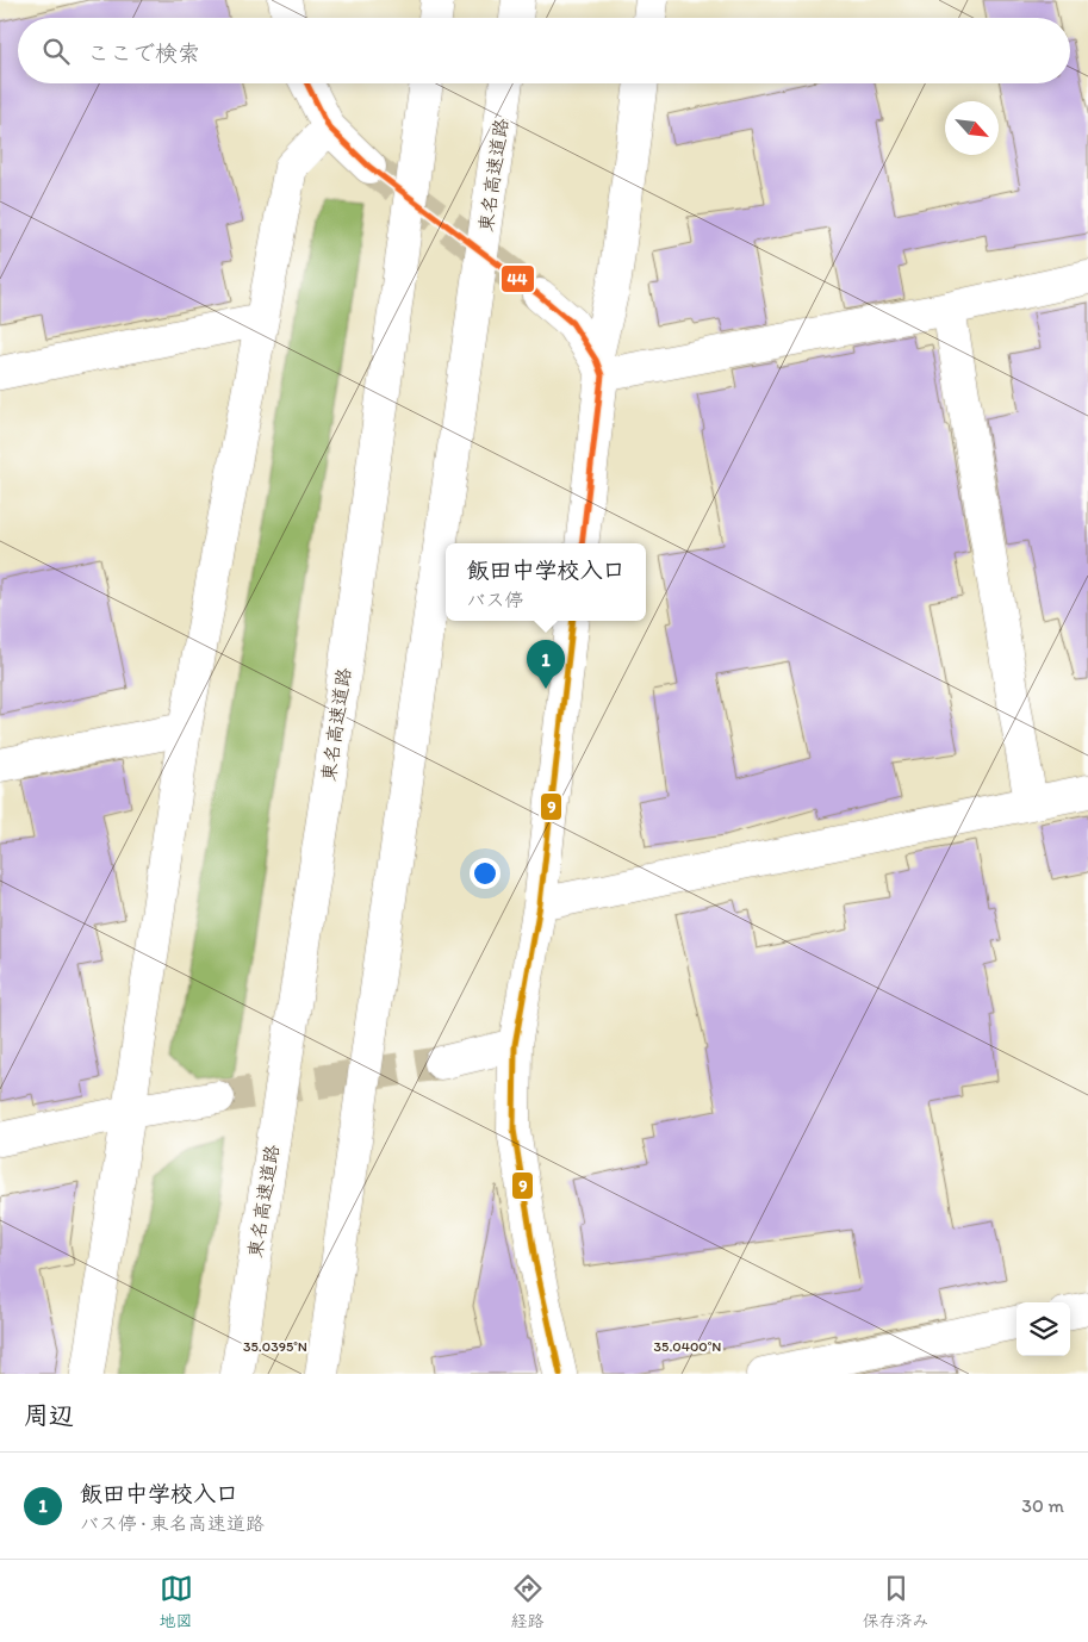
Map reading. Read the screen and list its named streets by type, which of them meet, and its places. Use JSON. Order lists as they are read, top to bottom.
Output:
{
  "streets": {
    "main road": ["東名高速道路"]
  },
  "lines": ["transit line 44", "transit line 9"],
  "north": "bottom right",
  "page": {
    "search": "ここで検索",
    "popup": ["飯田中学校入口", "バス停"],
    "pins": "1",
    "heading": "周辺",
    "list": [
      {
        "mark": "1",
        "name": "飯田中学校入口",
        "note": "バス停 · 東名高速道路",
        "value": "30 m"
      }
    ],
    "nav": ["地図", "経路", "保存済み"]
  },
  "coordinates": ["35.0395°N", "35.0400°N"]
}
